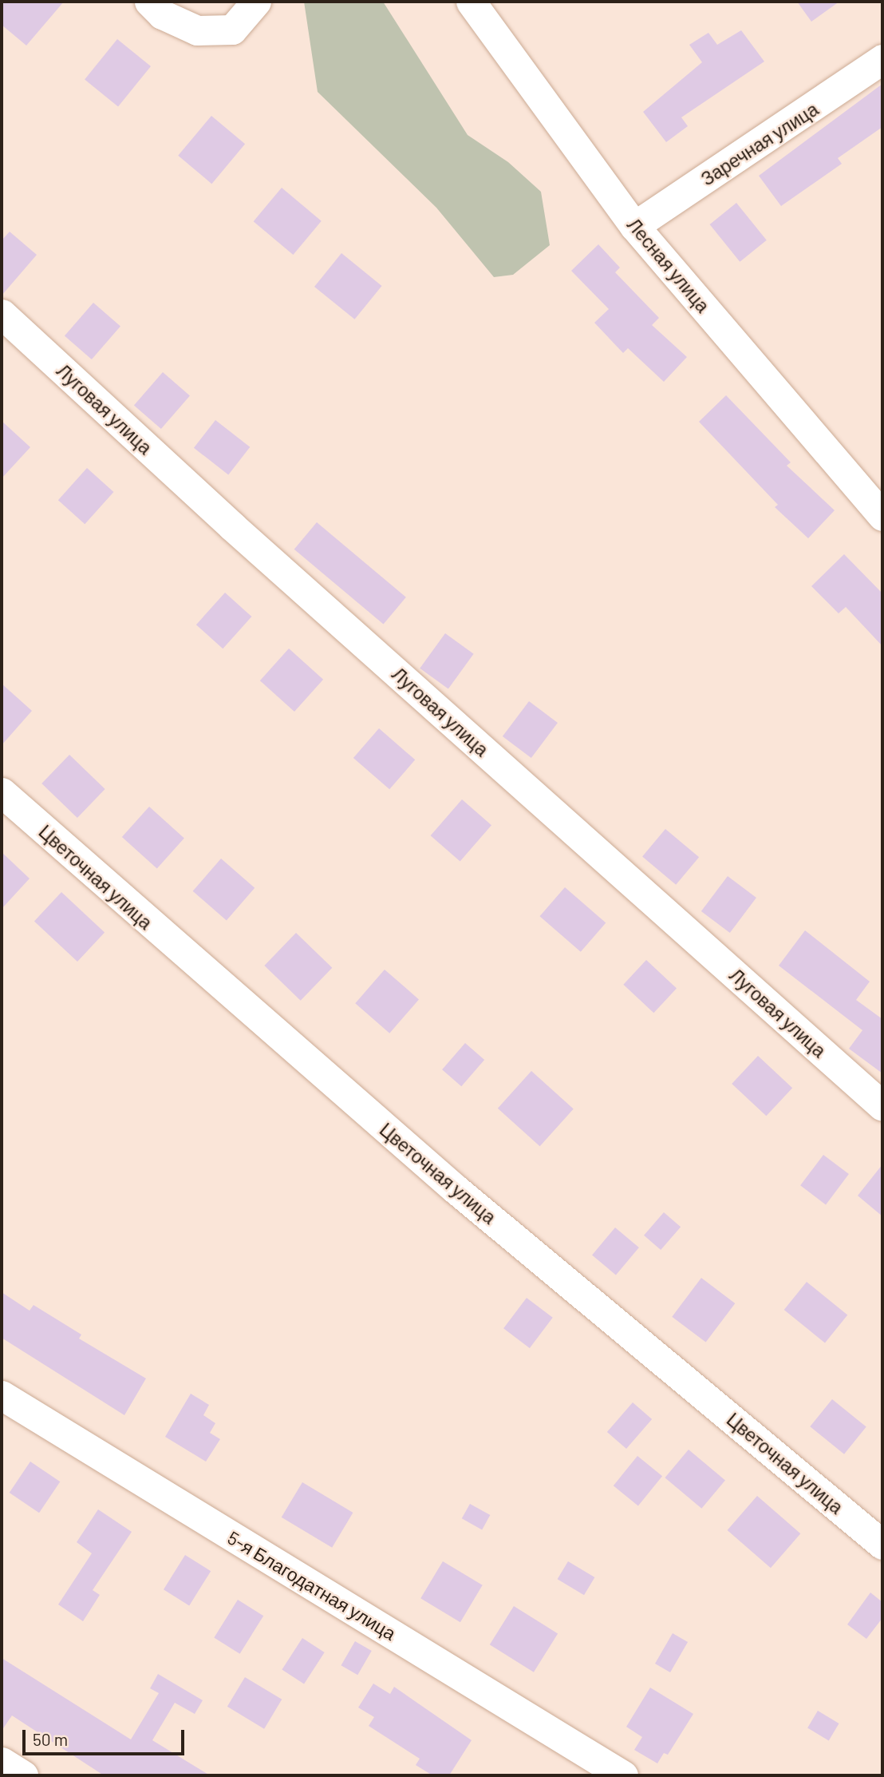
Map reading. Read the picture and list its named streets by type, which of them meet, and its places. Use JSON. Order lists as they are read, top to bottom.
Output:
{
  "streets": {
    "street": [
      "Заречная улица",
      "Лесная улица",
      "Луговая улица",
      "Цветочная улица",
      "5-я Благодатная улица"
    ]
  },
  "crossings": [
    ["Заречная улица", "Лесная улица"]
  ],
  "scale_bar": "50 m"
}
